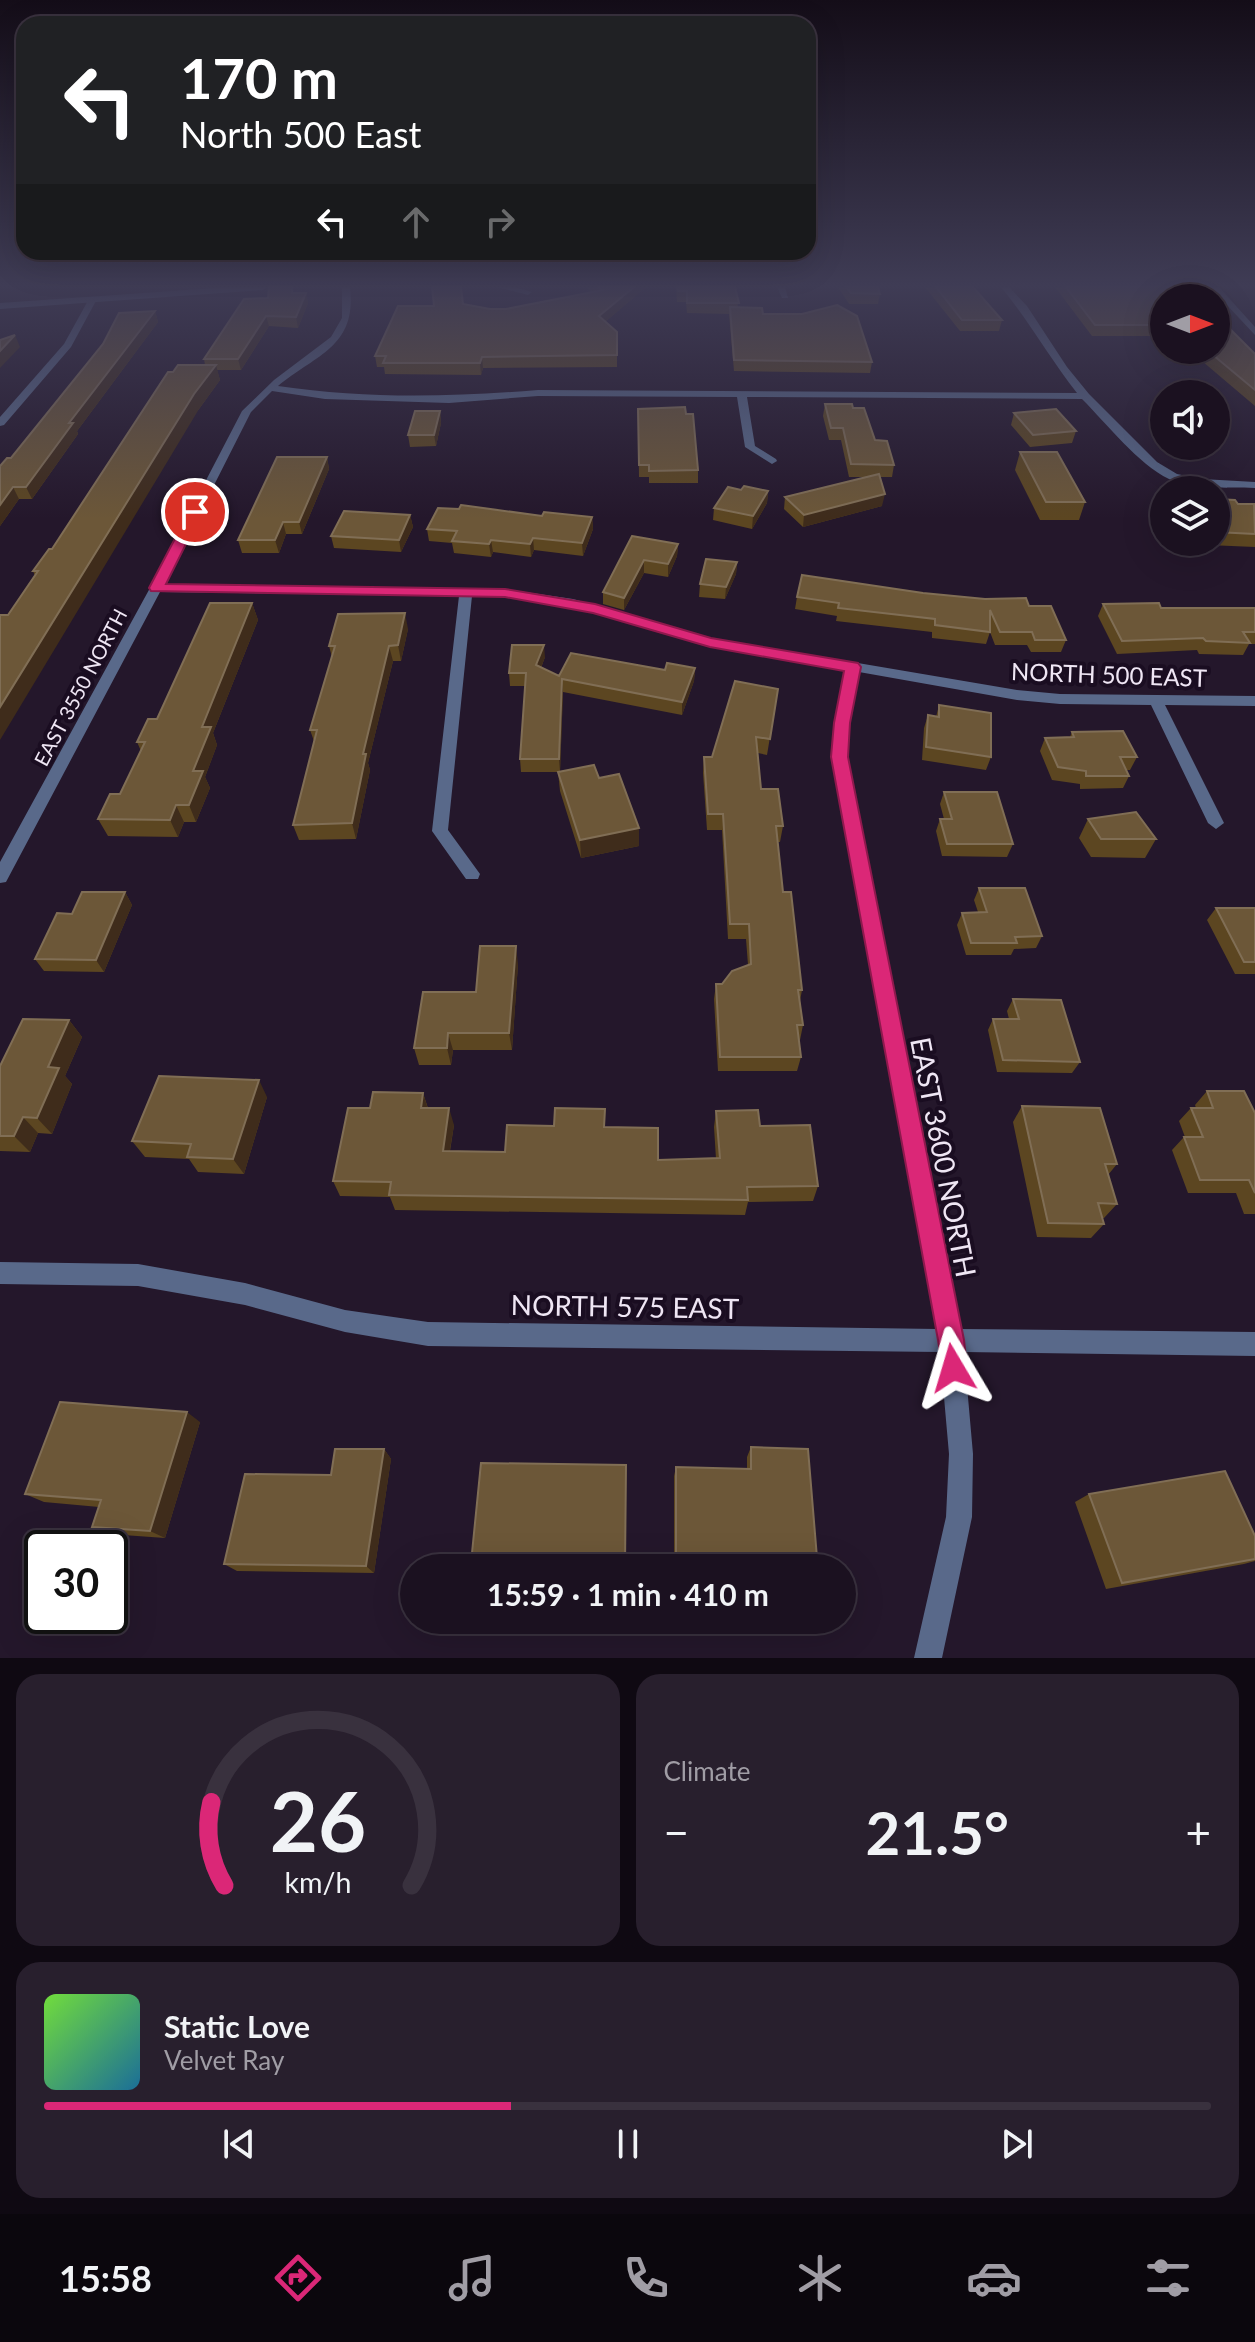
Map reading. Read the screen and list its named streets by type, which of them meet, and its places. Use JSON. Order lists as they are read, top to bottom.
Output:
{
  "streets": {
    "street": [
      "NORTH 500 EAST",
      "EAST 3550 NORTH",
      "EAST 3600 NORTH",
      "NORTH 575 EAST"
    ]
  },
  "crossings": [
    ["NORTH 500 EAST", "EAST 3550 NORTH"],
    ["NORTH 500 EAST", "EAST 3600 NORTH"],
    ["EAST 3600 NORTH", "NORTH 575 EAST"]
  ],
  "north": "right",
  "page": {
    "turn": ["170 m", "North 500 East"],
    "limit": "30",
    "trip": "15:59 · 1 min · 410 m",
    "tile": "Climate",
    "heat": ["−", "21.5°", "+"],
    "song": ["Static Love", "Velvet Ray"],
    "tabs": "15:58",
    "gauge": ["26", "km/h"]
  }
}
